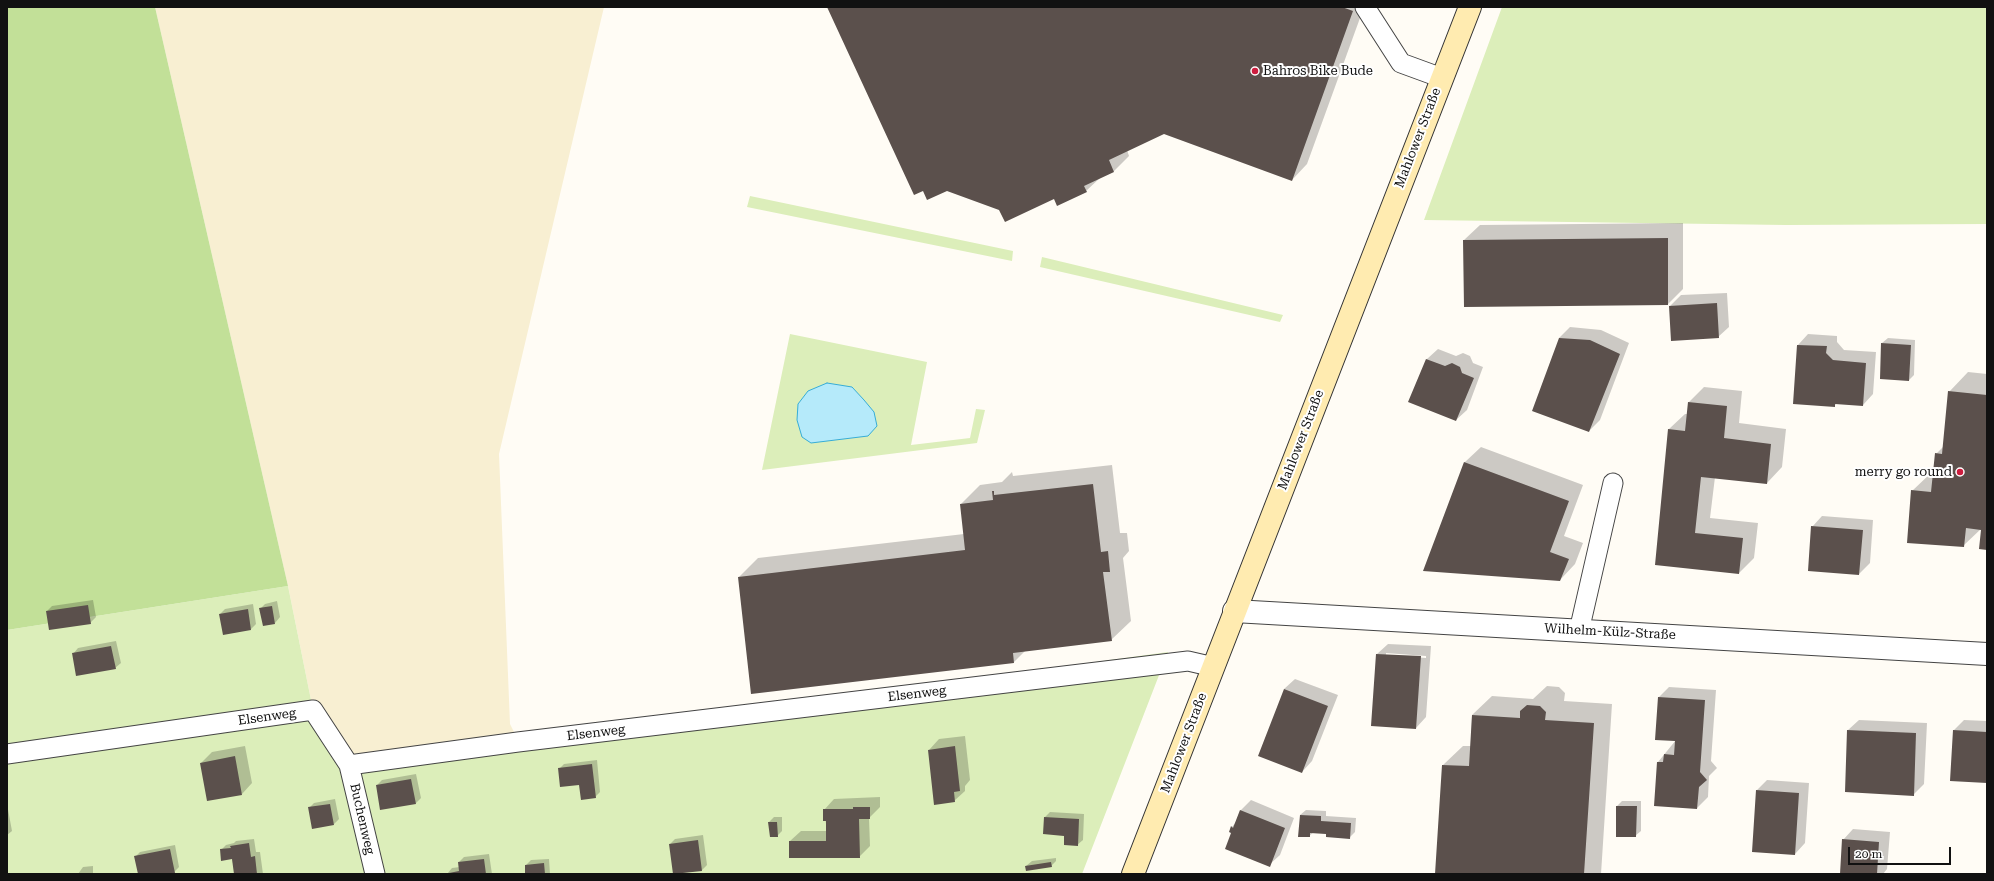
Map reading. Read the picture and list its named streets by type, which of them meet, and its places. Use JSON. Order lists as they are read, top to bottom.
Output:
{
  "streets": {
    "main road": ["Mahlower Straße"],
    "street": ["Wilhelm-Külz-Straße"],
    "lane": ["Elsenweg", "Buchenweg"]
  },
  "crossings": [
    ["Mahlower Straße", "Wilhelm-Külz-Straße"],
    ["Mahlower Straße", "Elsenweg"],
    ["Elsenweg", "Buchenweg"]
  ],
  "places": ["Bahros Bike Bude", "merry go round"],
  "scale_bar": "20 m"
}
